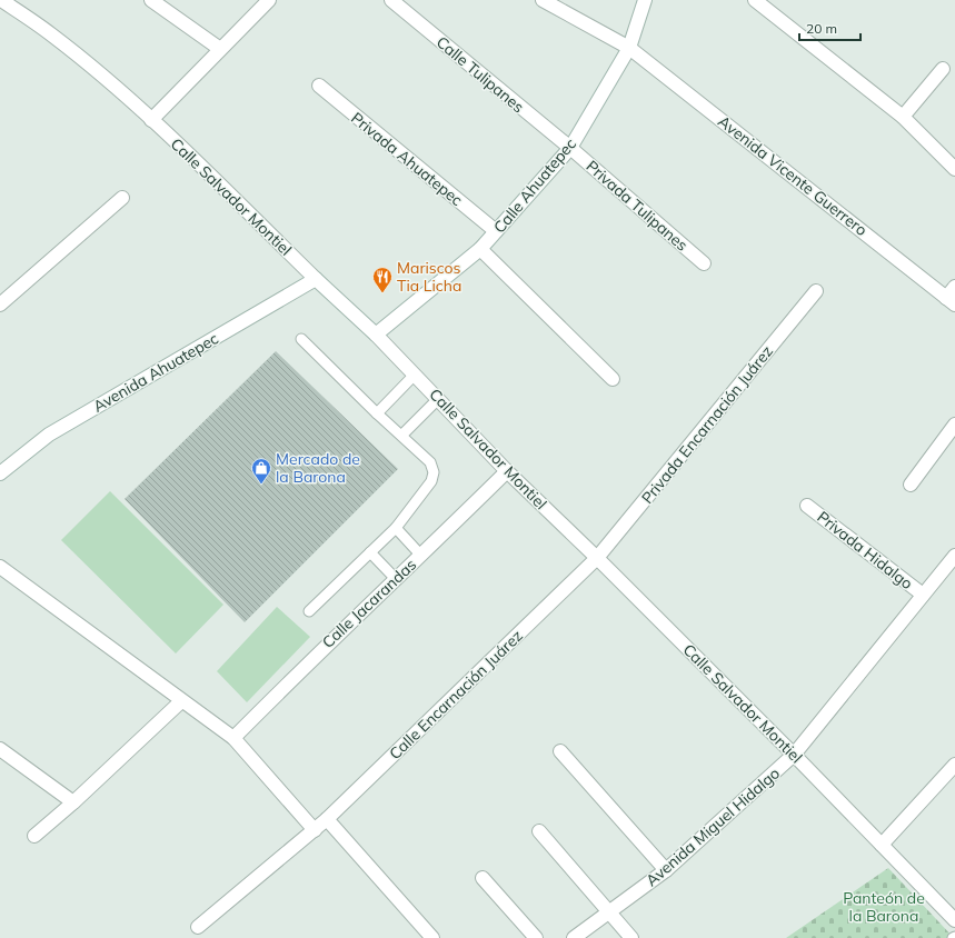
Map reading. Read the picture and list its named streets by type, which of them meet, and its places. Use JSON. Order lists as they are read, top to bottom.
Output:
{
  "streets": {
    "street": [
      "Calle Tulipanes",
      "Privada Ahuatepec",
      "Avenida Vicente Guerrero",
      "Calle Ahuatepec",
      "Calle Salvador Montiel",
      "Privada Tulipanes",
      "Avenida Ahuatepec",
      "Privada Encarnación Juárez",
      "Privada Hidalgo",
      "Calle Jacarandas",
      "Calle Encarnación Juárez",
      "Avenida Miguel Hidalgo"
    ]
  },
  "crossings": [
    ["Calle Tulipanes", "Calle Ahuatepec"],
    ["Calle Tulipanes", "Privada Tulipanes"],
    ["Privada Ahuatepec", "Calle Ahuatepec"],
    ["Avenida Vicente Guerrero", "Calle Ahuatepec"],
    ["Calle Ahuatepec", "Calle Salvador Montiel"],
    ["Calle Ahuatepec", "Privada Tulipanes"],
    ["Calle Salvador Montiel", "Avenida Ahuatepec"],
    ["Calle Salvador Montiel", "Privada Encarnación Juárez"],
    ["Calle Salvador Montiel", "Calle Jacarandas"],
    ["Calle Salvador Montiel", "Calle Encarnación Juárez"],
    ["Calle Salvador Montiel", "Avenida Miguel Hidalgo"],
    ["Privada Encarnación Juárez", "Calle Encarnación Juárez"],
    ["Privada Hidalgo", "Avenida Miguel Hidalgo"]
  ],
  "parks": ["Panteón de la Barona"],
  "places": {
    "restaurant": ["Mariscos Tia Licha"],
    "shop": ["Mercado de la Barona"]
  },
  "scale_bar": "20 m"
}
